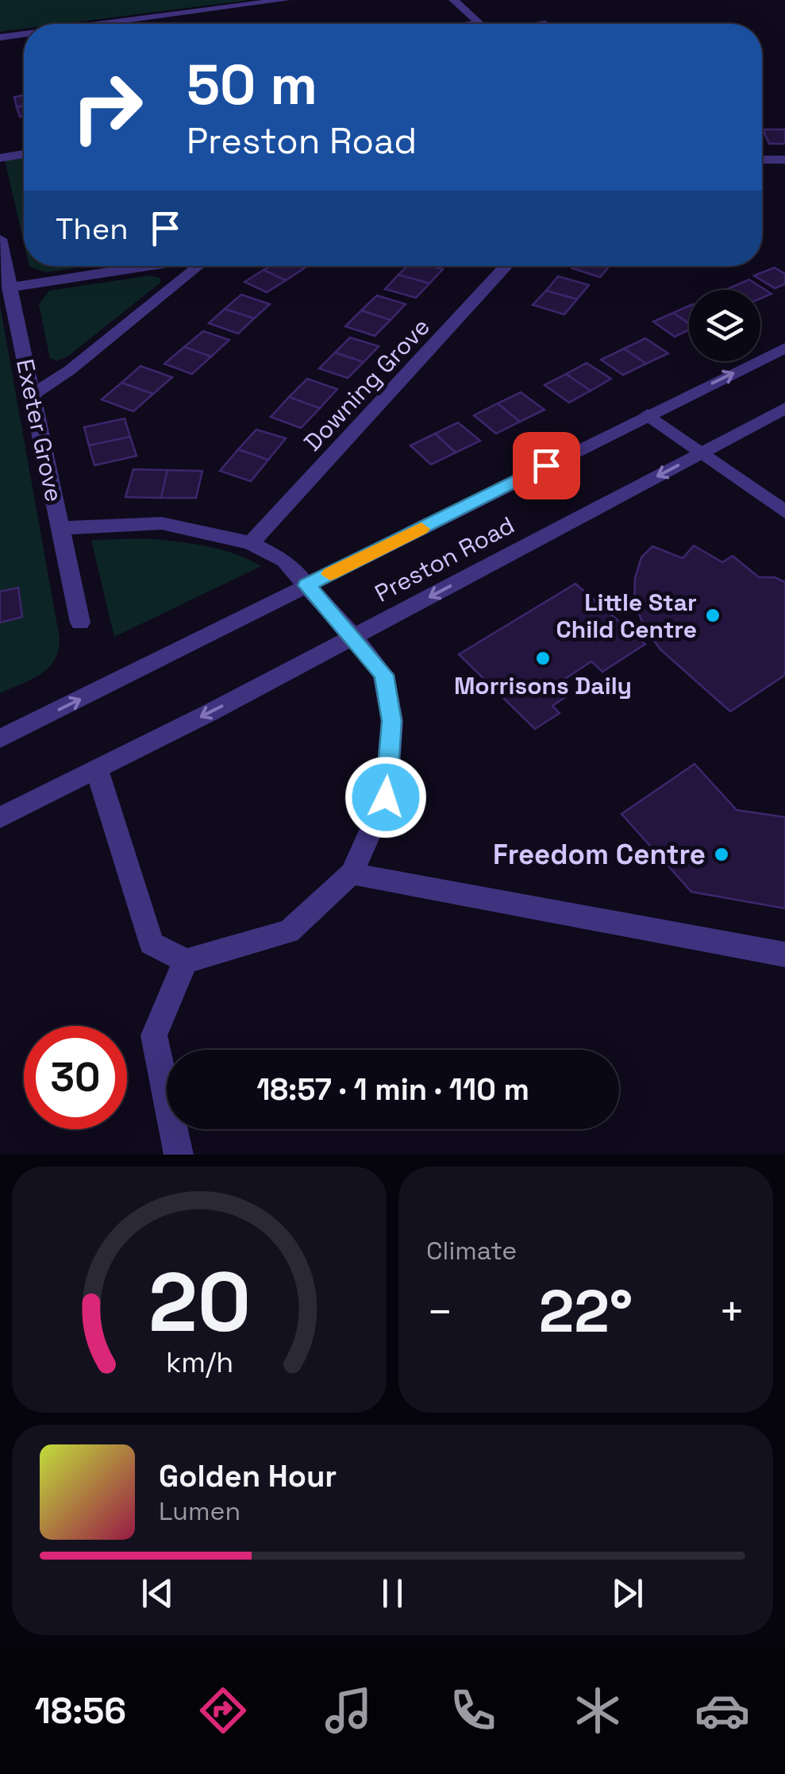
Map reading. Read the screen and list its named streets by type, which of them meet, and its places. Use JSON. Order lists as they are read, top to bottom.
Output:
{
  "streets": {
    "street": ["Downing Grove", "Exeter Grove", "Preston Road"]
  },
  "places": ["Little Star Child Centre", "Morrisons Daily", "Freedom Centre"],
  "page": {
    "turn": ["50 m", "Preston Road"],
    "then": "Then",
    "limit": "30",
    "trip": "18:57 · 1 min · 110 m",
    "tile": "Climate",
    "heat": ["−", "22°", "+"],
    "song": ["Golden Hour", "Lumen"],
    "tabs": "18:56",
    "gauge": ["20", "km/h"]
  }
}
